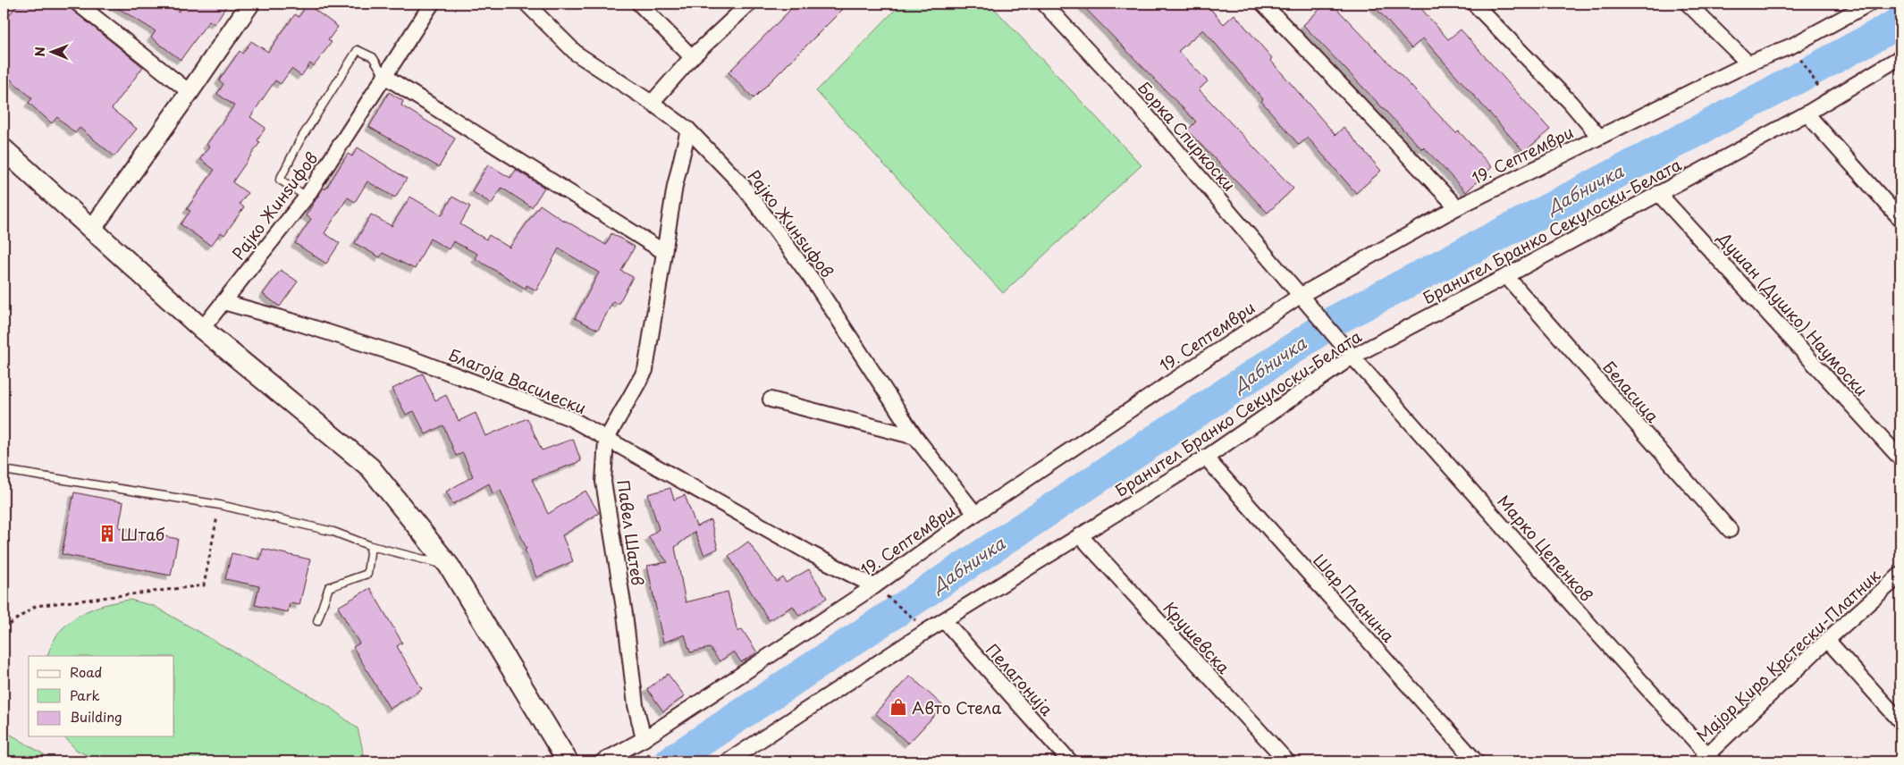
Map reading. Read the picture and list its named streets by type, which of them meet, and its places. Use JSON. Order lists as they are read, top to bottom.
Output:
{
  "streets": {
    "street": [
      "Борка Спиркоски",
      "19. Септември",
      "Рајко Жинѕифов",
      "Бранител Бранко Секулоски-Белата",
      "Душан (Душко) Наумоски",
      "Благоја Василески",
      "Беласица",
      "Павел Шатев",
      "Марко Цепенков",
      "Шар Планина",
      "Крушевска",
      "Мајор Киро Крстески-Платник",
      "Пелагонија"
    ]
  },
  "crossings": [
    ["Борка Спиркоски", "19. Септември"],
    ["Борка Спиркоски", "Бранител Бранко Секулоски-Белата"],
    ["Борка Спиркоски", "Марко Цепенков"],
    ["19. Септември", "Рајко Жинѕифов"],
    ["19. Септември", "Благоја Василески"],
    ["19. Септември", "Павел Шатев"],
    ["Рајко Жинѕифов", "Благоја Василески"],
    ["Рајко Жинѕифов", "Павел Шатев"],
    ["Бранител Бранко Секулоски-Белата", "Душан (Душко) Наумоски"],
    ["Бранител Бранко Секулоски-Белата", "Беласица"],
    ["Бранител Бранко Секулоски-Белата", "Марко Цепенков"],
    ["Бранител Бранко Секулоски-Белата", "Шар Планина"],
    ["Бранител Бранко Секулоски-Белата", "Крушевска"],
    ["Бранител Бранко Секулоски-Белата", "Пелагонија"],
    ["Благоја Василески", "Павел Шатев"],
    ["Марко Цепенков", "Мајор Киро Крстески-Платник"]
  ],
  "water": ["Дабничка"],
  "places": {
    "building": ["Штаб"],
    "shop": ["Авто Стела"]
  },
  "legend": ["Road", "Park", "Building"],
  "north": "left"
}
